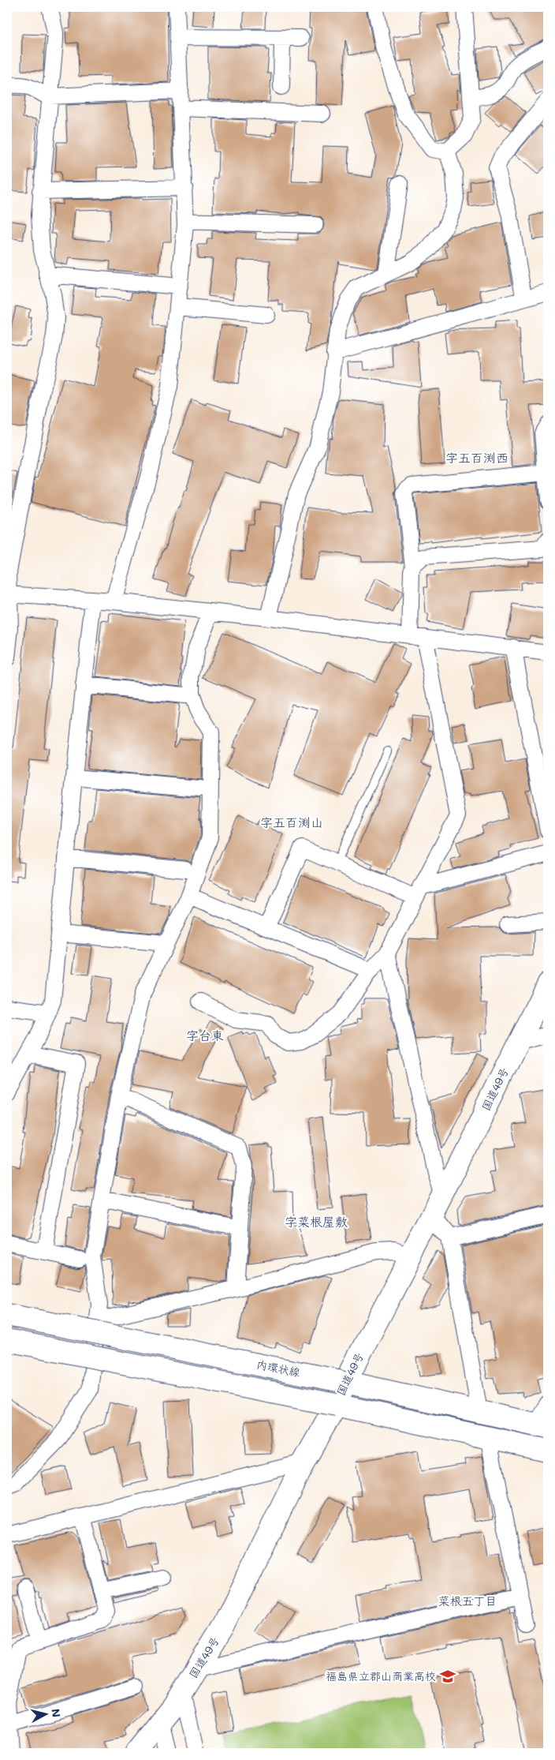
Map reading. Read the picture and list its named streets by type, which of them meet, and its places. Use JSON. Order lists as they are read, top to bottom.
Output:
{
  "streets": {
    "main road": ["国道49号", "内環状線"]
  },
  "crossings": [
    ["国道49号", "内環状線"]
  ],
  "districts": [
    "字五百渕西",
    "字五百渕山",
    "字台東",
    "字菜根屋敷",
    "菜根五丁目"
  ],
  "places": {
    "school or university": ["福島県立郡山商業高校"]
  },
  "north": "right"
}
